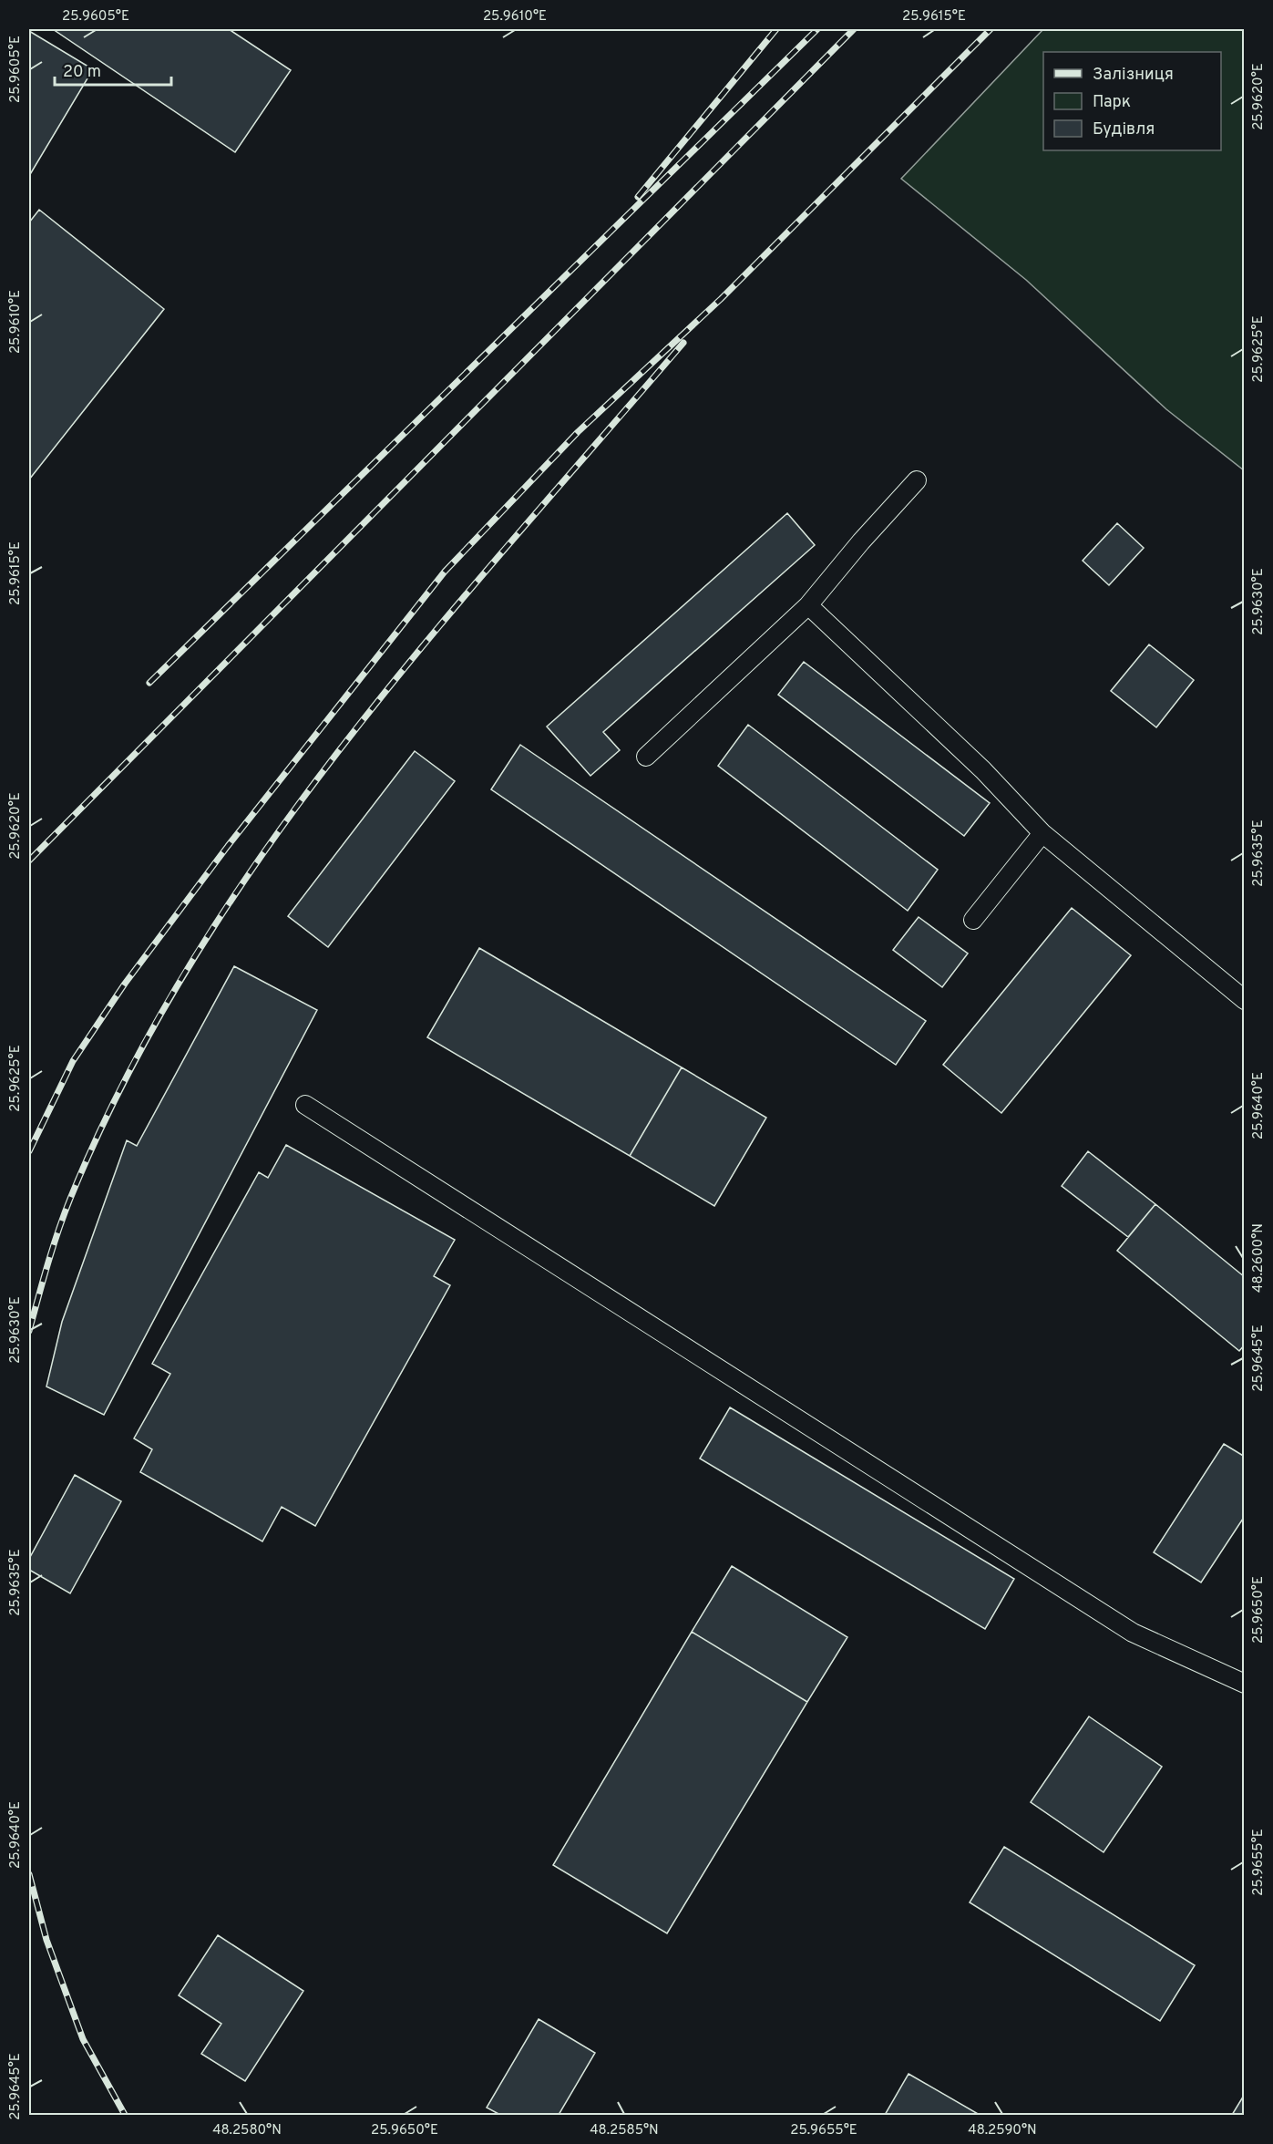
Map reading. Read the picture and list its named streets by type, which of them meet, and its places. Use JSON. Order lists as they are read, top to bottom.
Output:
{
  "legend": ["Залізниця", "Парк", "Будівля"],
  "scale_bar": "20 m",
  "coordinates": [
    "25.9605°E",
    "25.9610°E",
    "25.9615°E",
    "25.9620°E",
    "25.9625°E",
    "25.9630°E",
    "25.9635°E",
    "25.9640°E",
    "48.2600°N",
    "25.9645°E",
    "25.9650°E",
    "25.9655°E",
    "48.2580°N",
    "48.2585°N",
    "48.2590°N"
  ]
}
